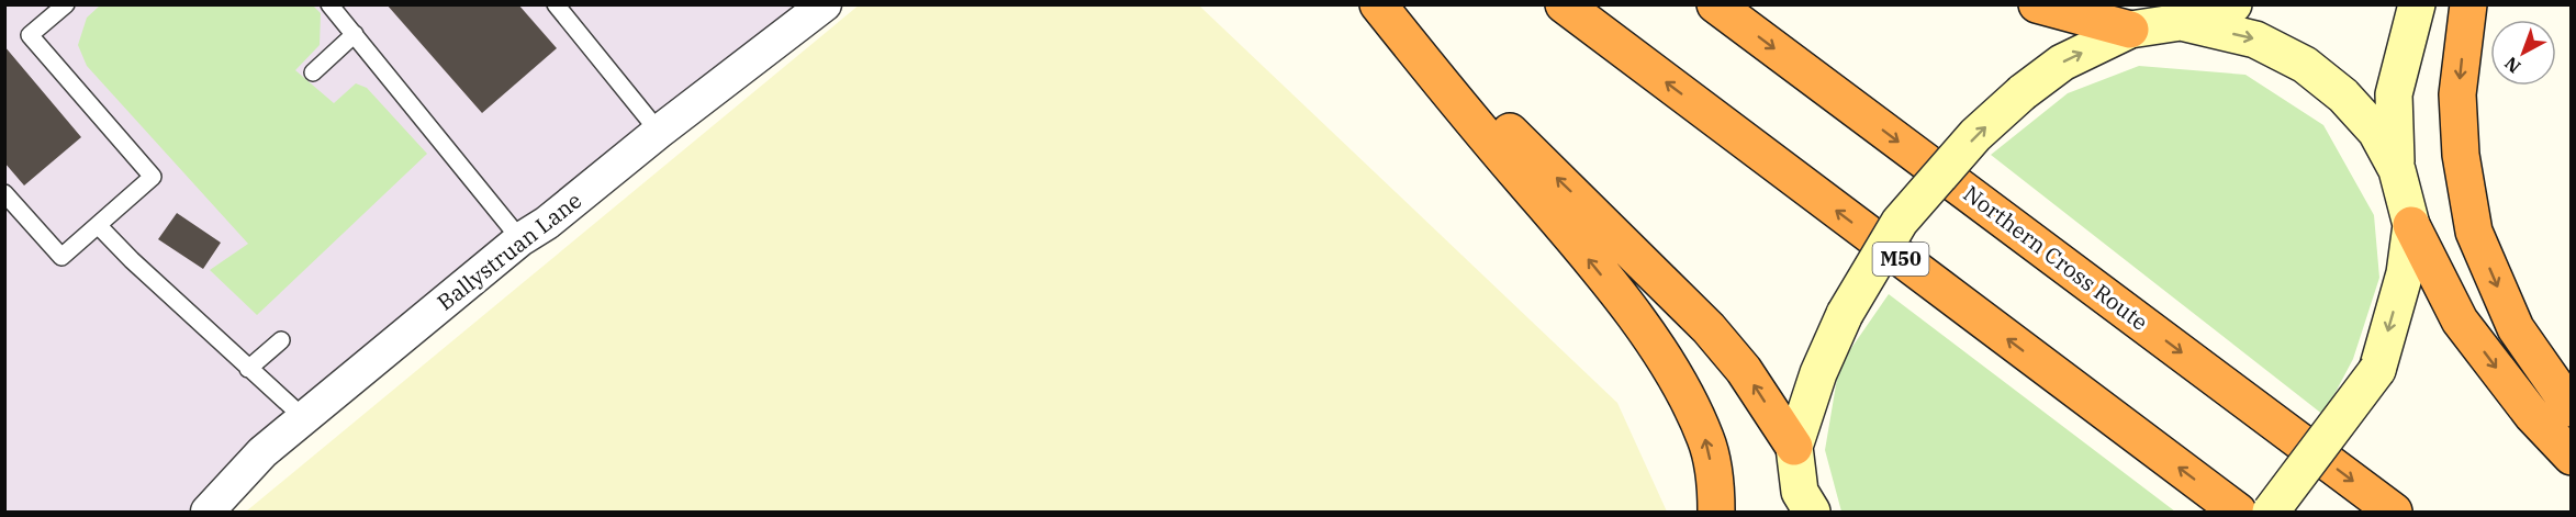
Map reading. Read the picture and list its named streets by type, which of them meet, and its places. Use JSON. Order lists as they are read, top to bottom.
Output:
{
  "streets": {
    "highway": ["Northern Cross Route", "M50"],
    "street": ["Ballystruan Lane"]
  },
  "north": "bottom left"
}
